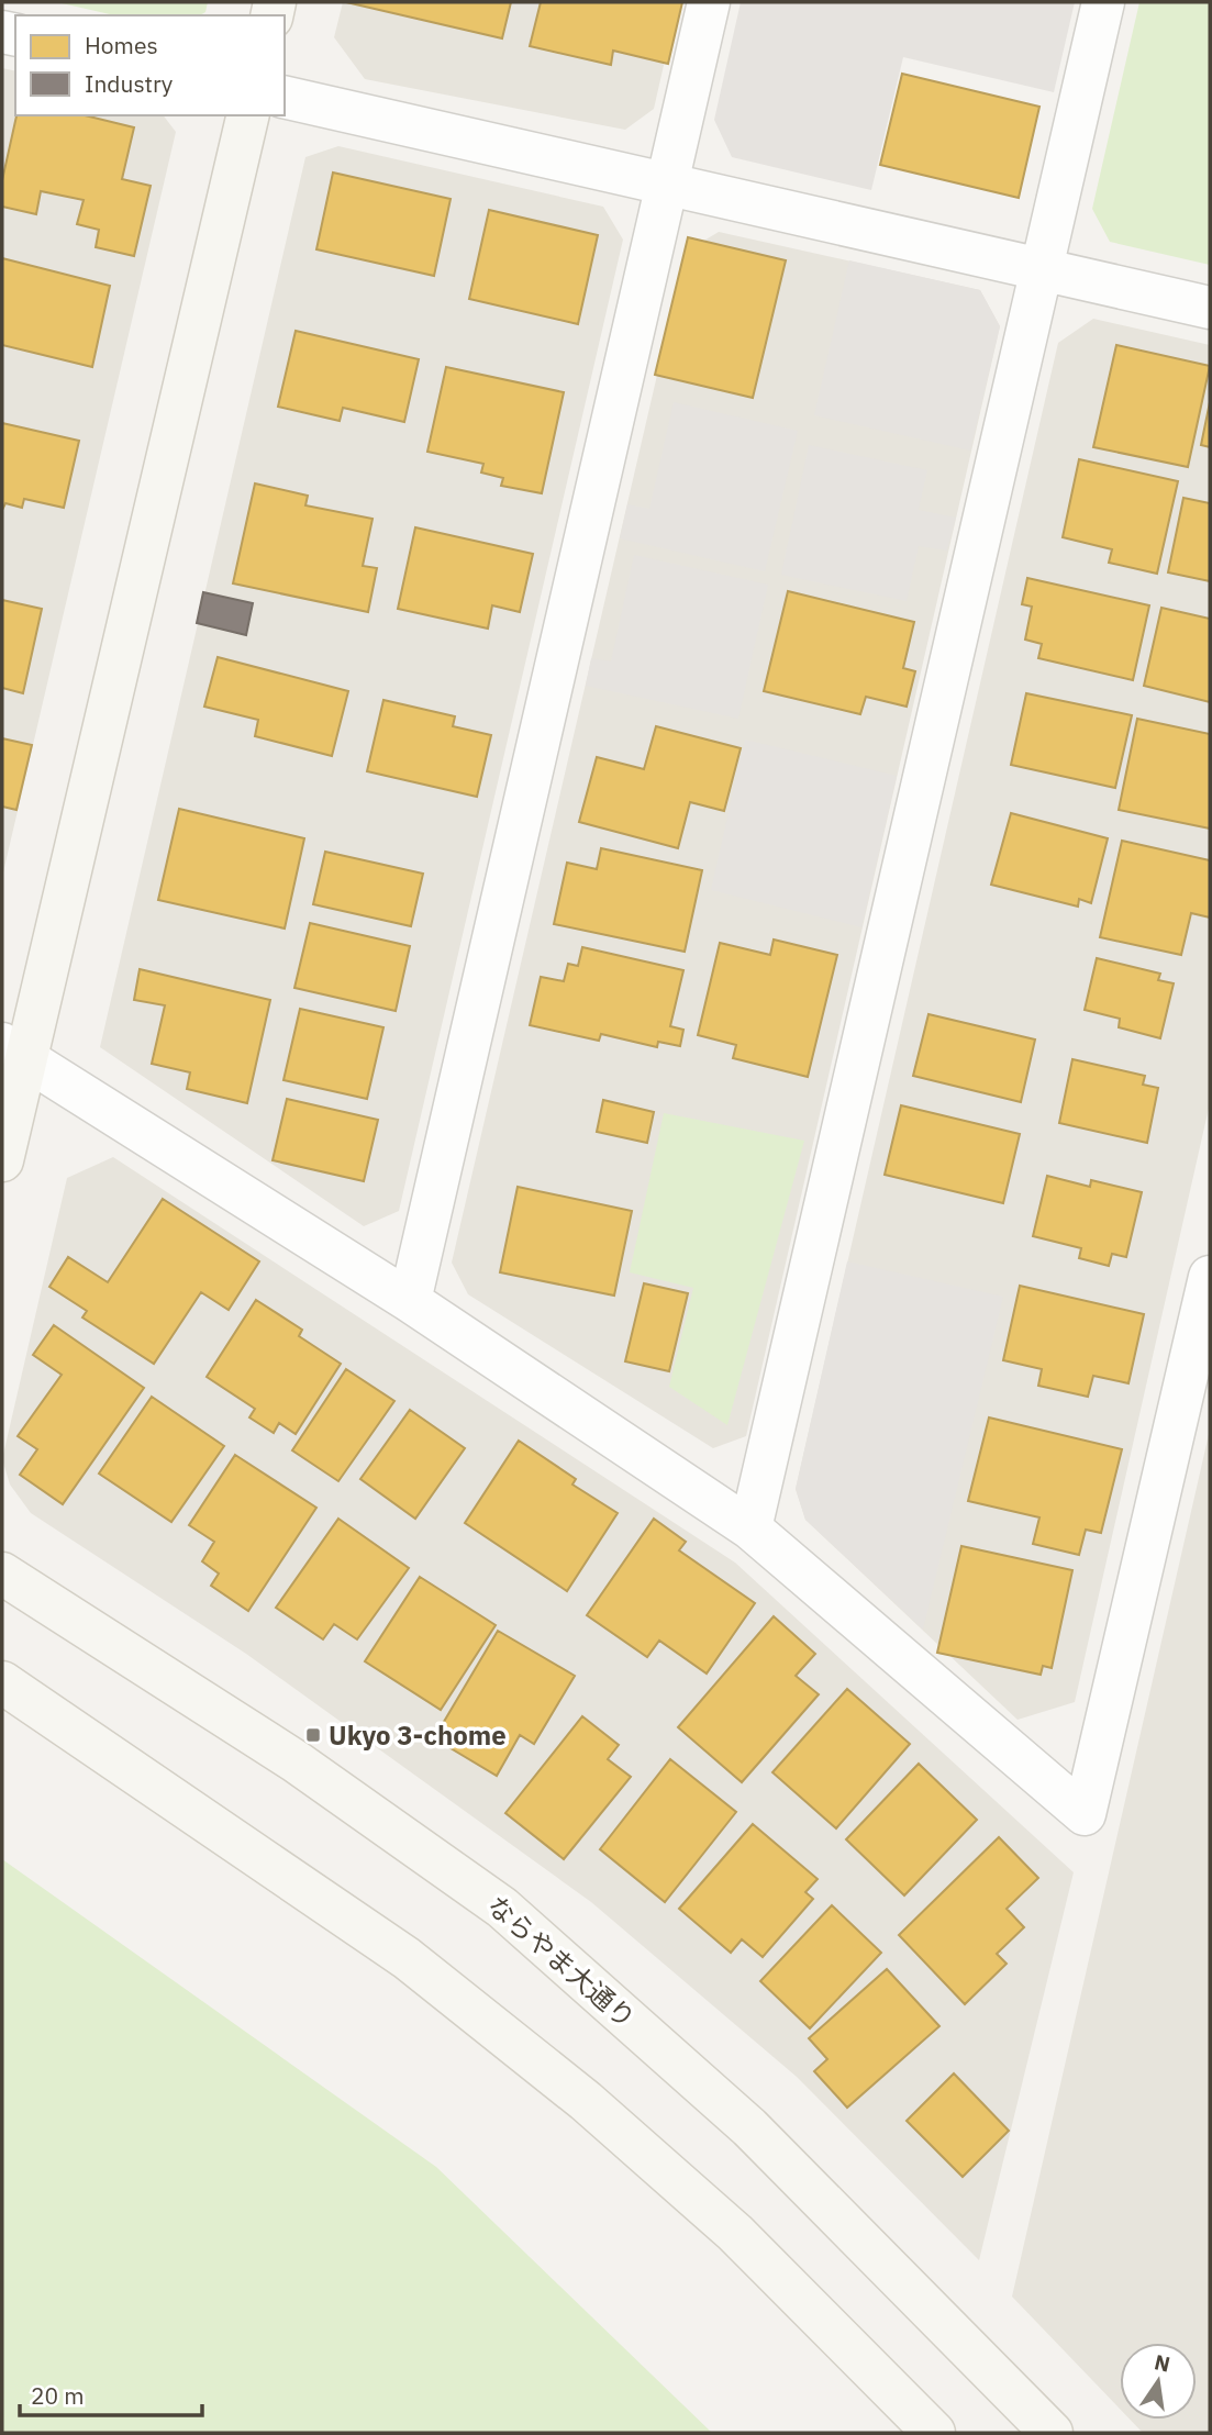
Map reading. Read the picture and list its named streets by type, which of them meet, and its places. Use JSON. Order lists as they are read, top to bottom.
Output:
{
  "streets": {
    "street": ["ならやま大通り"]
  },
  "places": {
    "transit": ["Ukyo 3-chome"]
  },
  "legend": ["Homes", "Industry"],
  "scale_bar": "20 m",
  "north": "top"
}
